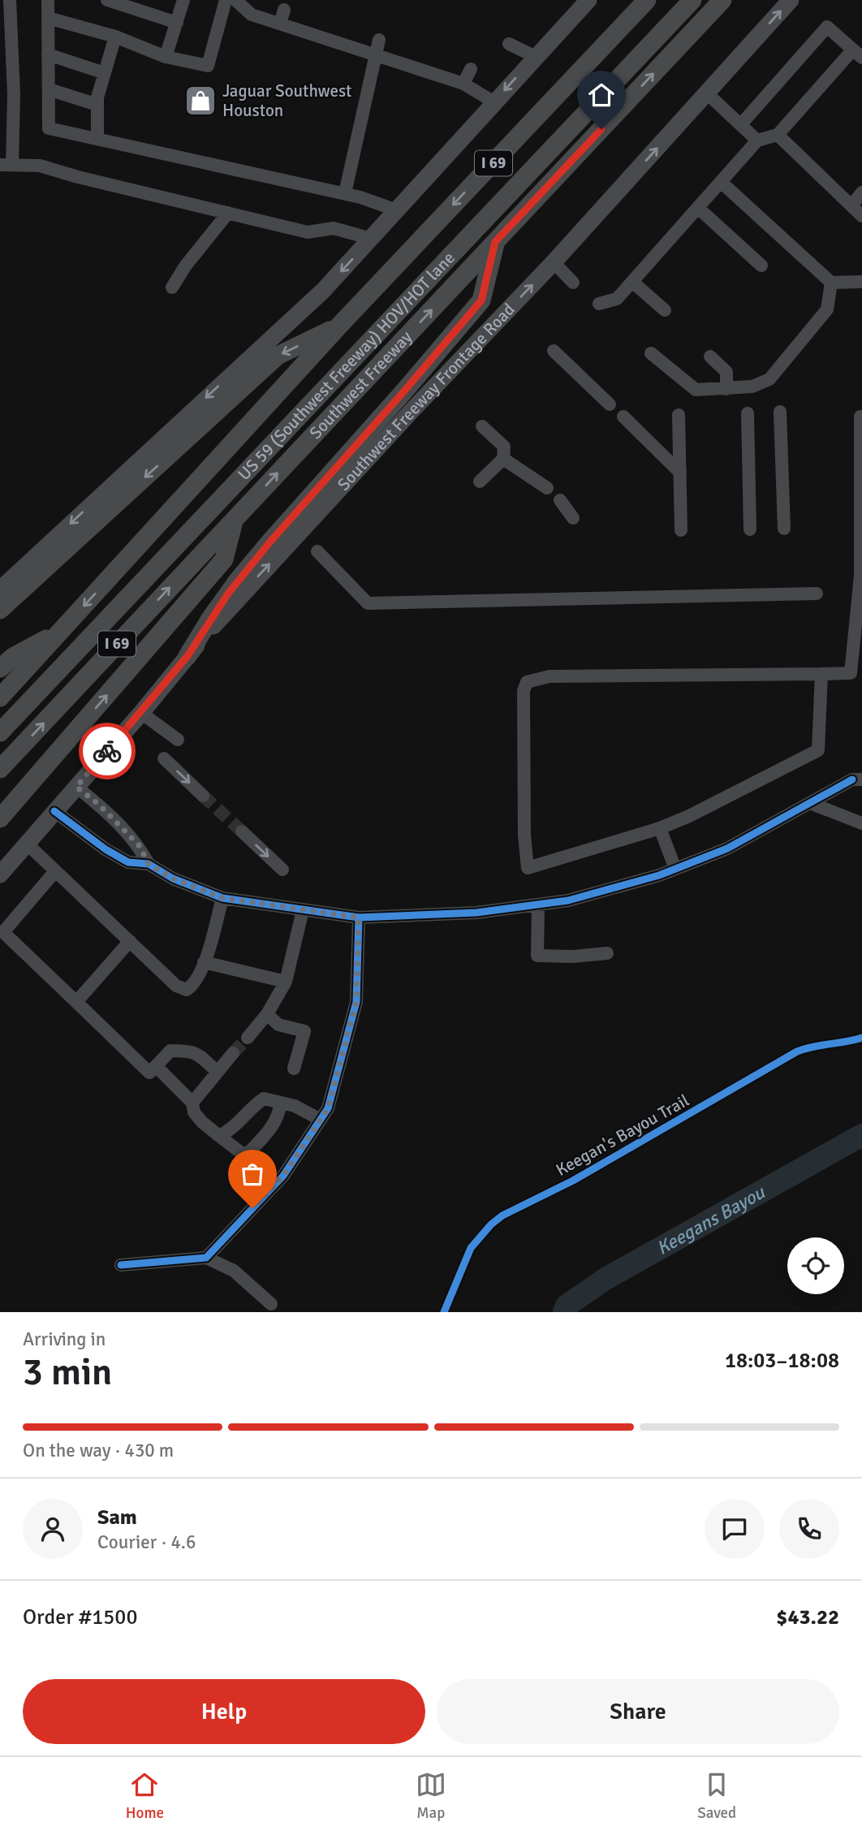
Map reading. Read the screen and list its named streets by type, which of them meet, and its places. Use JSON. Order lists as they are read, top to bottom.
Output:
{
  "streets": {
    "highway": ["I 69", "US 59 (Southwest Freeway) HOV/HOT lane", "Southwest Freeway"],
    "main road": ["Southwest Freeway Frontage Road"],
    "cycle path": ["Keegan's Bayou Trail"]
  },
  "water": ["Keegans Bayou"],
  "places": {
    "shop": ["Jaguar Southwest Houston"]
  },
  "page": {
    "heading": ["3 min", "Arriving in", "18:03–18:08"],
    "panel": [
      "Sam",
      "Courier · 4.6",
      "Order #1500",
      "$43.22"
    ],
    "bar": "On the way · 430 m",
    "buttons": ["Help", "Share"],
    "tabs": ["Home", "Map", "Saved"]
  }
}
